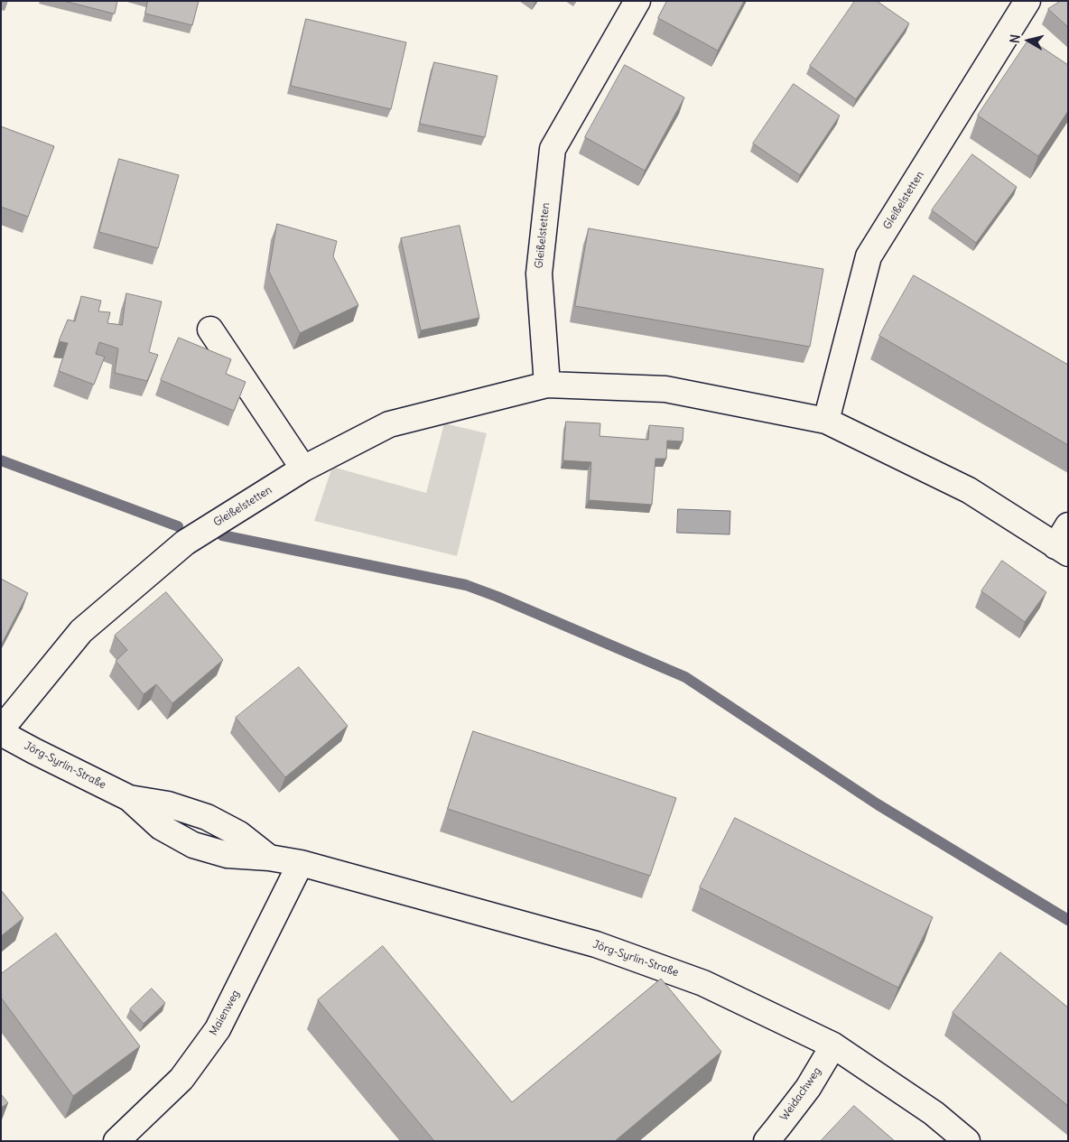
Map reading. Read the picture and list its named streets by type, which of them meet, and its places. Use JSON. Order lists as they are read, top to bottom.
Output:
{
  "streets": {
    "street": [
      "Gleißelstetten",
      "Jörg-Syrlin-Straße",
      "Maienweg",
      "Weidachweg"
    ]
  },
  "crossings": [
    ["Gleißelstetten", "Jörg-Syrlin-Straße"],
    ["Jörg-Syrlin-Straße", "Maienweg"],
    ["Jörg-Syrlin-Straße", "Weidachweg"]
  ],
  "north": "left"
}
